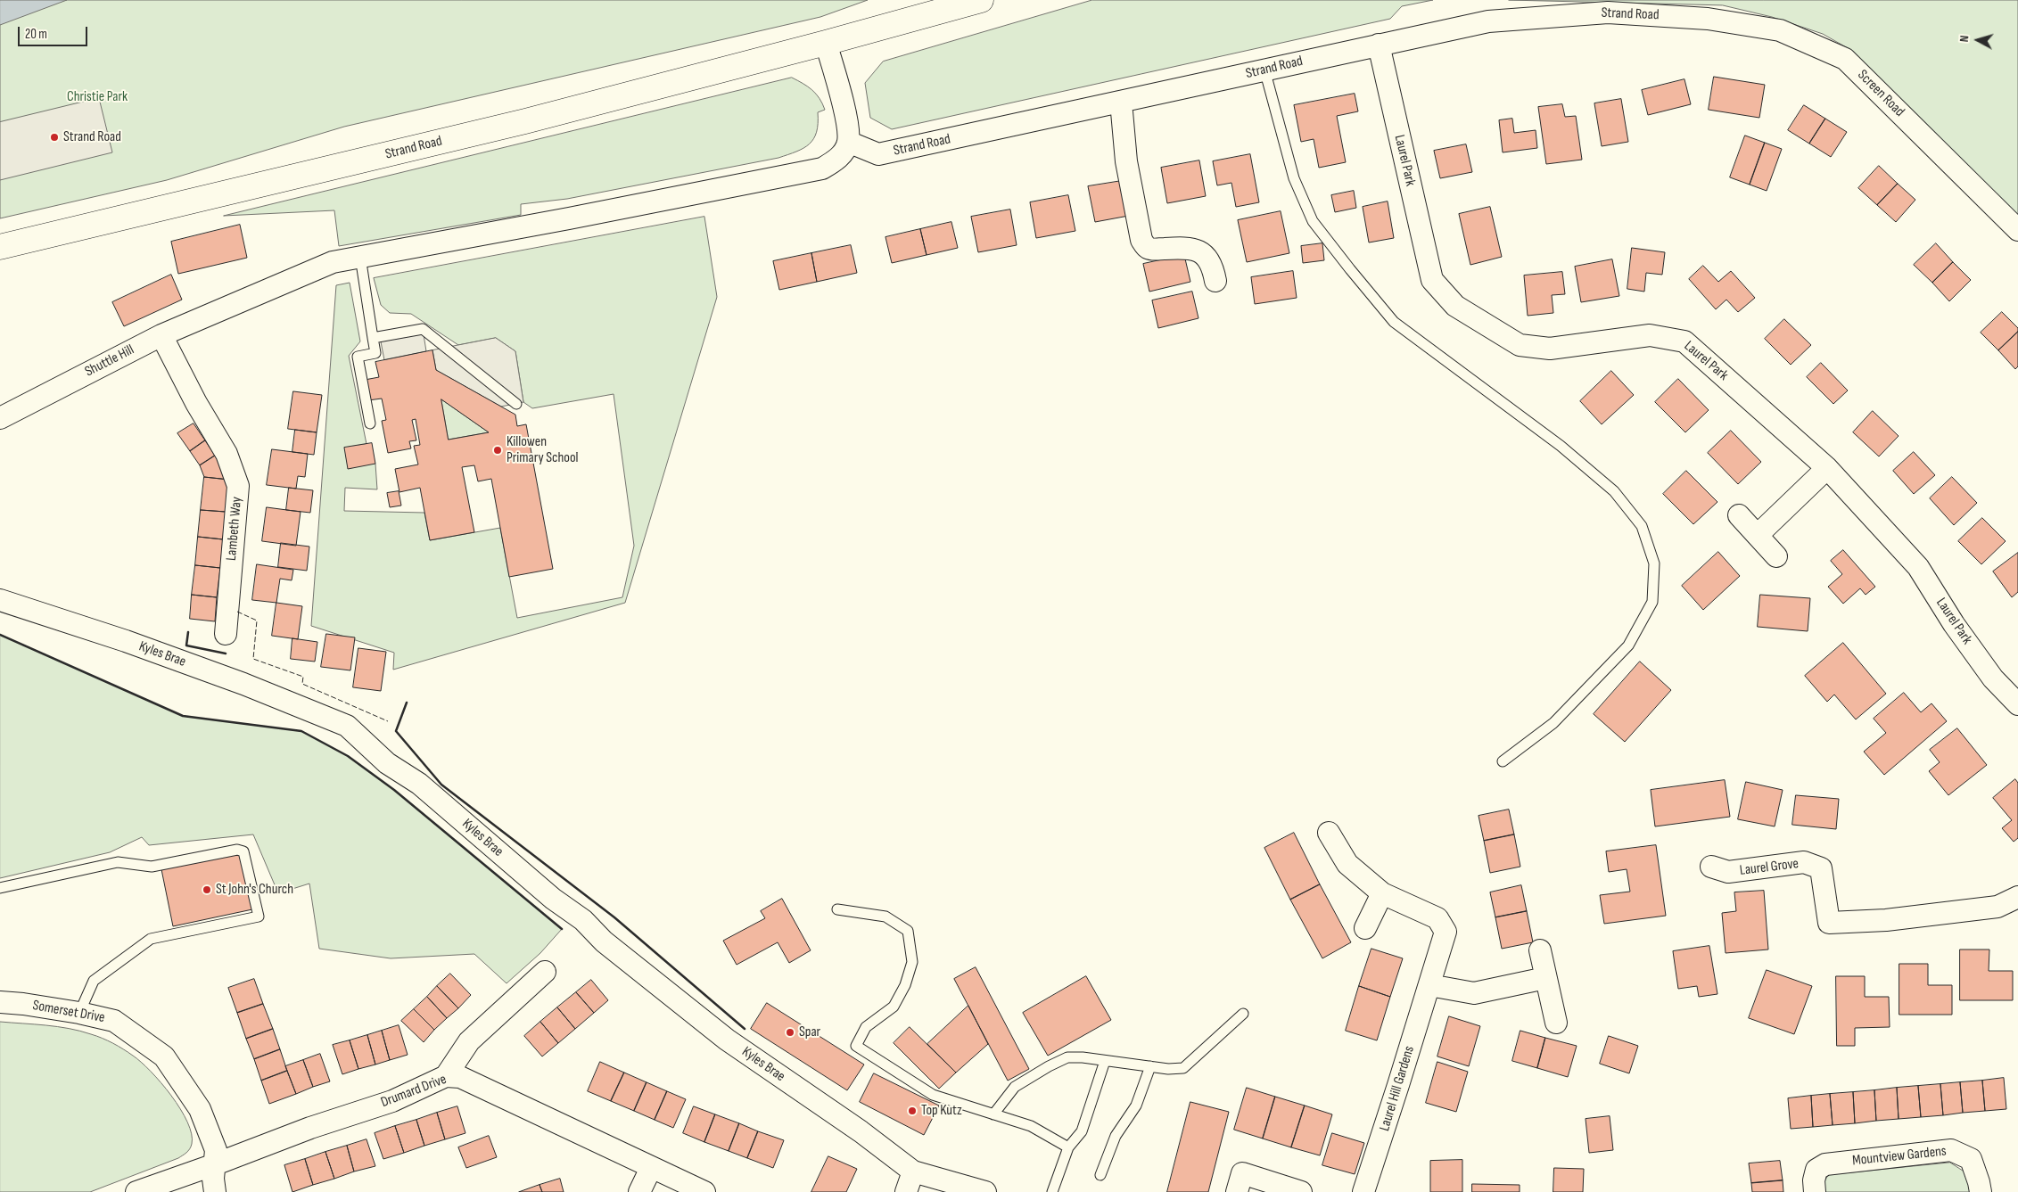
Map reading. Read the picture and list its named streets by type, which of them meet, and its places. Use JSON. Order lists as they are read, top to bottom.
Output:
{
  "streets": {
    "main road": ["Strand Road"],
    "street": [
      "Screen Road",
      "Laurel Park",
      "Shuttle Hill",
      "Lambeth Way",
      "Kyles Brae",
      "Laurel Grove",
      "Somerset Drive",
      "Laurel Hill Gardens",
      "Drumard Drive",
      "Mountview Gardens"
    ]
  },
  "crossings": [
    ["Strand Road", "Screen Road"],
    ["Strand Road", "Laurel Park"],
    ["Shuttle Hill", "Lambeth Way"],
    ["Somerset Drive", "Drumard Drive"]
  ],
  "parks": ["Christie Park"],
  "places": [
    "Strand Road",
    "Killowen Primary School",
    "St John's Church",
    "Spar",
    "Top Kutz"
  ],
  "scale_bar": "20 m",
  "north": "left"
}
